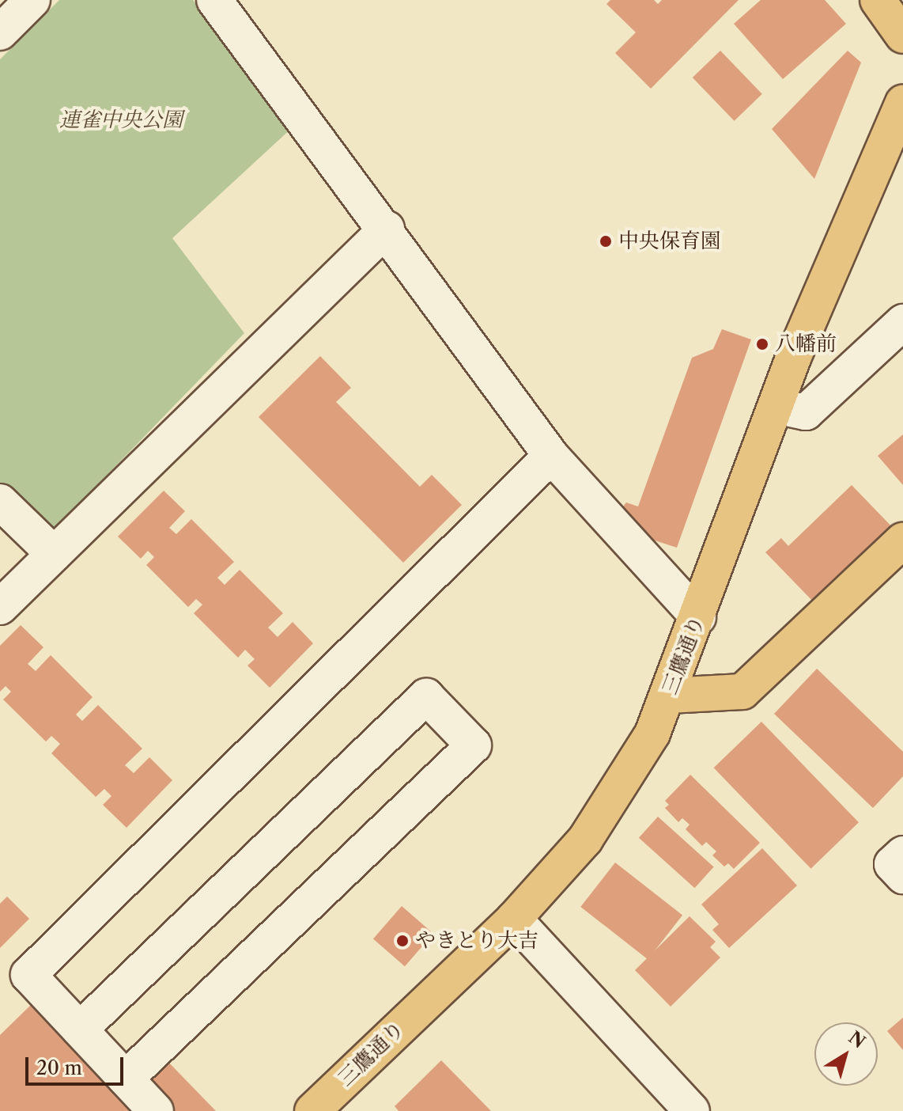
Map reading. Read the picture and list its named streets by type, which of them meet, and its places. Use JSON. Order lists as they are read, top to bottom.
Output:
{
  "streets": {
    "main road": ["三鷹通り"]
  },
  "parks": ["連雀中央公園"],
  "places": ["中央保育園", "八幡前", "やきとり大吉"],
  "scale_bar": "20 m",
  "north": "top right"
}
